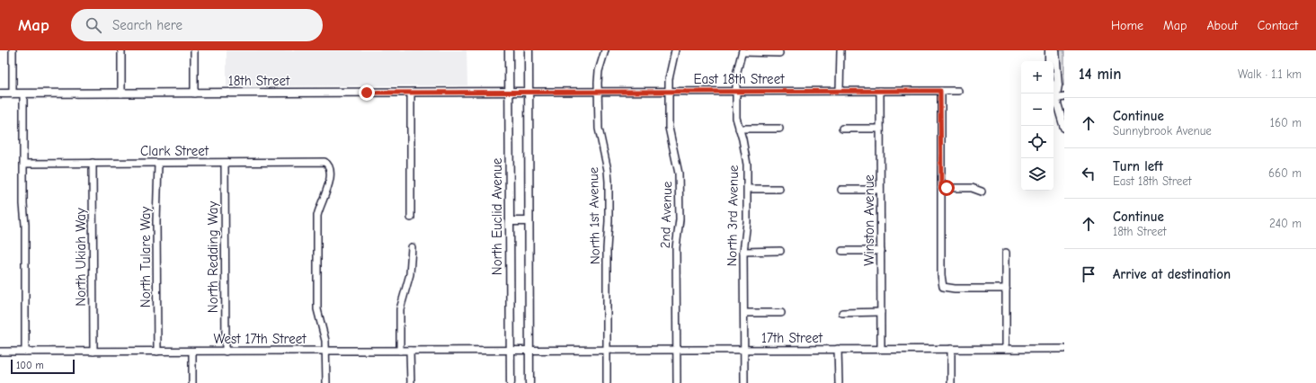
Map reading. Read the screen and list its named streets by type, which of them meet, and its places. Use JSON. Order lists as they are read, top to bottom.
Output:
{
  "streets": {
    "main road": ["East 18th Street", "18th Street", "North Euclid Avenue"],
    "street": [
      "Clark Street",
      "2nd Avenue",
      "North 1st Avenue",
      "North 3rd Avenue",
      "Winston Avenue",
      "North Ukiah Way",
      "North Tulare Way",
      "North Redding Way",
      "17th Street",
      "West 17th Street"
    ]
  },
  "crossings": [
    ["East 18th Street", "18th Street"],
    ["East 18th Street", "2nd Avenue"],
    ["East 18th Street", "North 1st Avenue"],
    ["East 18th Street", "North 3rd Avenue"],
    ["East 18th Street", "Winston Avenue"],
    ["18th Street", "North Euclid Avenue"],
    ["Clark Street", "North Ukiah Way"],
    ["Clark Street", "North Tulare Way"],
    ["Clark Street", "North Redding Way"],
    ["Clark Street", "West 17th Street"],
    ["2nd Avenue", "17th Street"],
    ["North 1st Avenue", "17th Street"],
    ["North 3rd Avenue", "17th Street"],
    ["North Euclid Avenue", "West 17th Street"],
    ["Winston Avenue", "17th Street"],
    ["North Ukiah Way", "West 17th Street"],
    ["North Tulare Way", "West 17th Street"],
    ["North Redding Way", "West 17th Street"],
    ["17th Street", "West 17th Street"]
  ],
  "scale_bar": "100 m",
  "page": {
    "header": "Map",
    "search": "Search here",
    "nav": [
      "Home",
      "Map",
      "About",
      "Contact"
    ],
    "heading": ["14 min", "Walk · 1.1 km"],
    "map_buttons": ["+", "−"],
    "list": [
      ["Continue", "Sunnybrook Avenue", "160 m"],
      ["Turn left", "East 18th Street", "660 m"],
      ["Continue", "18th Street", "240 m"],
      "Arrive at destination"
    ],
    "scale": "100 m"
  }
}
